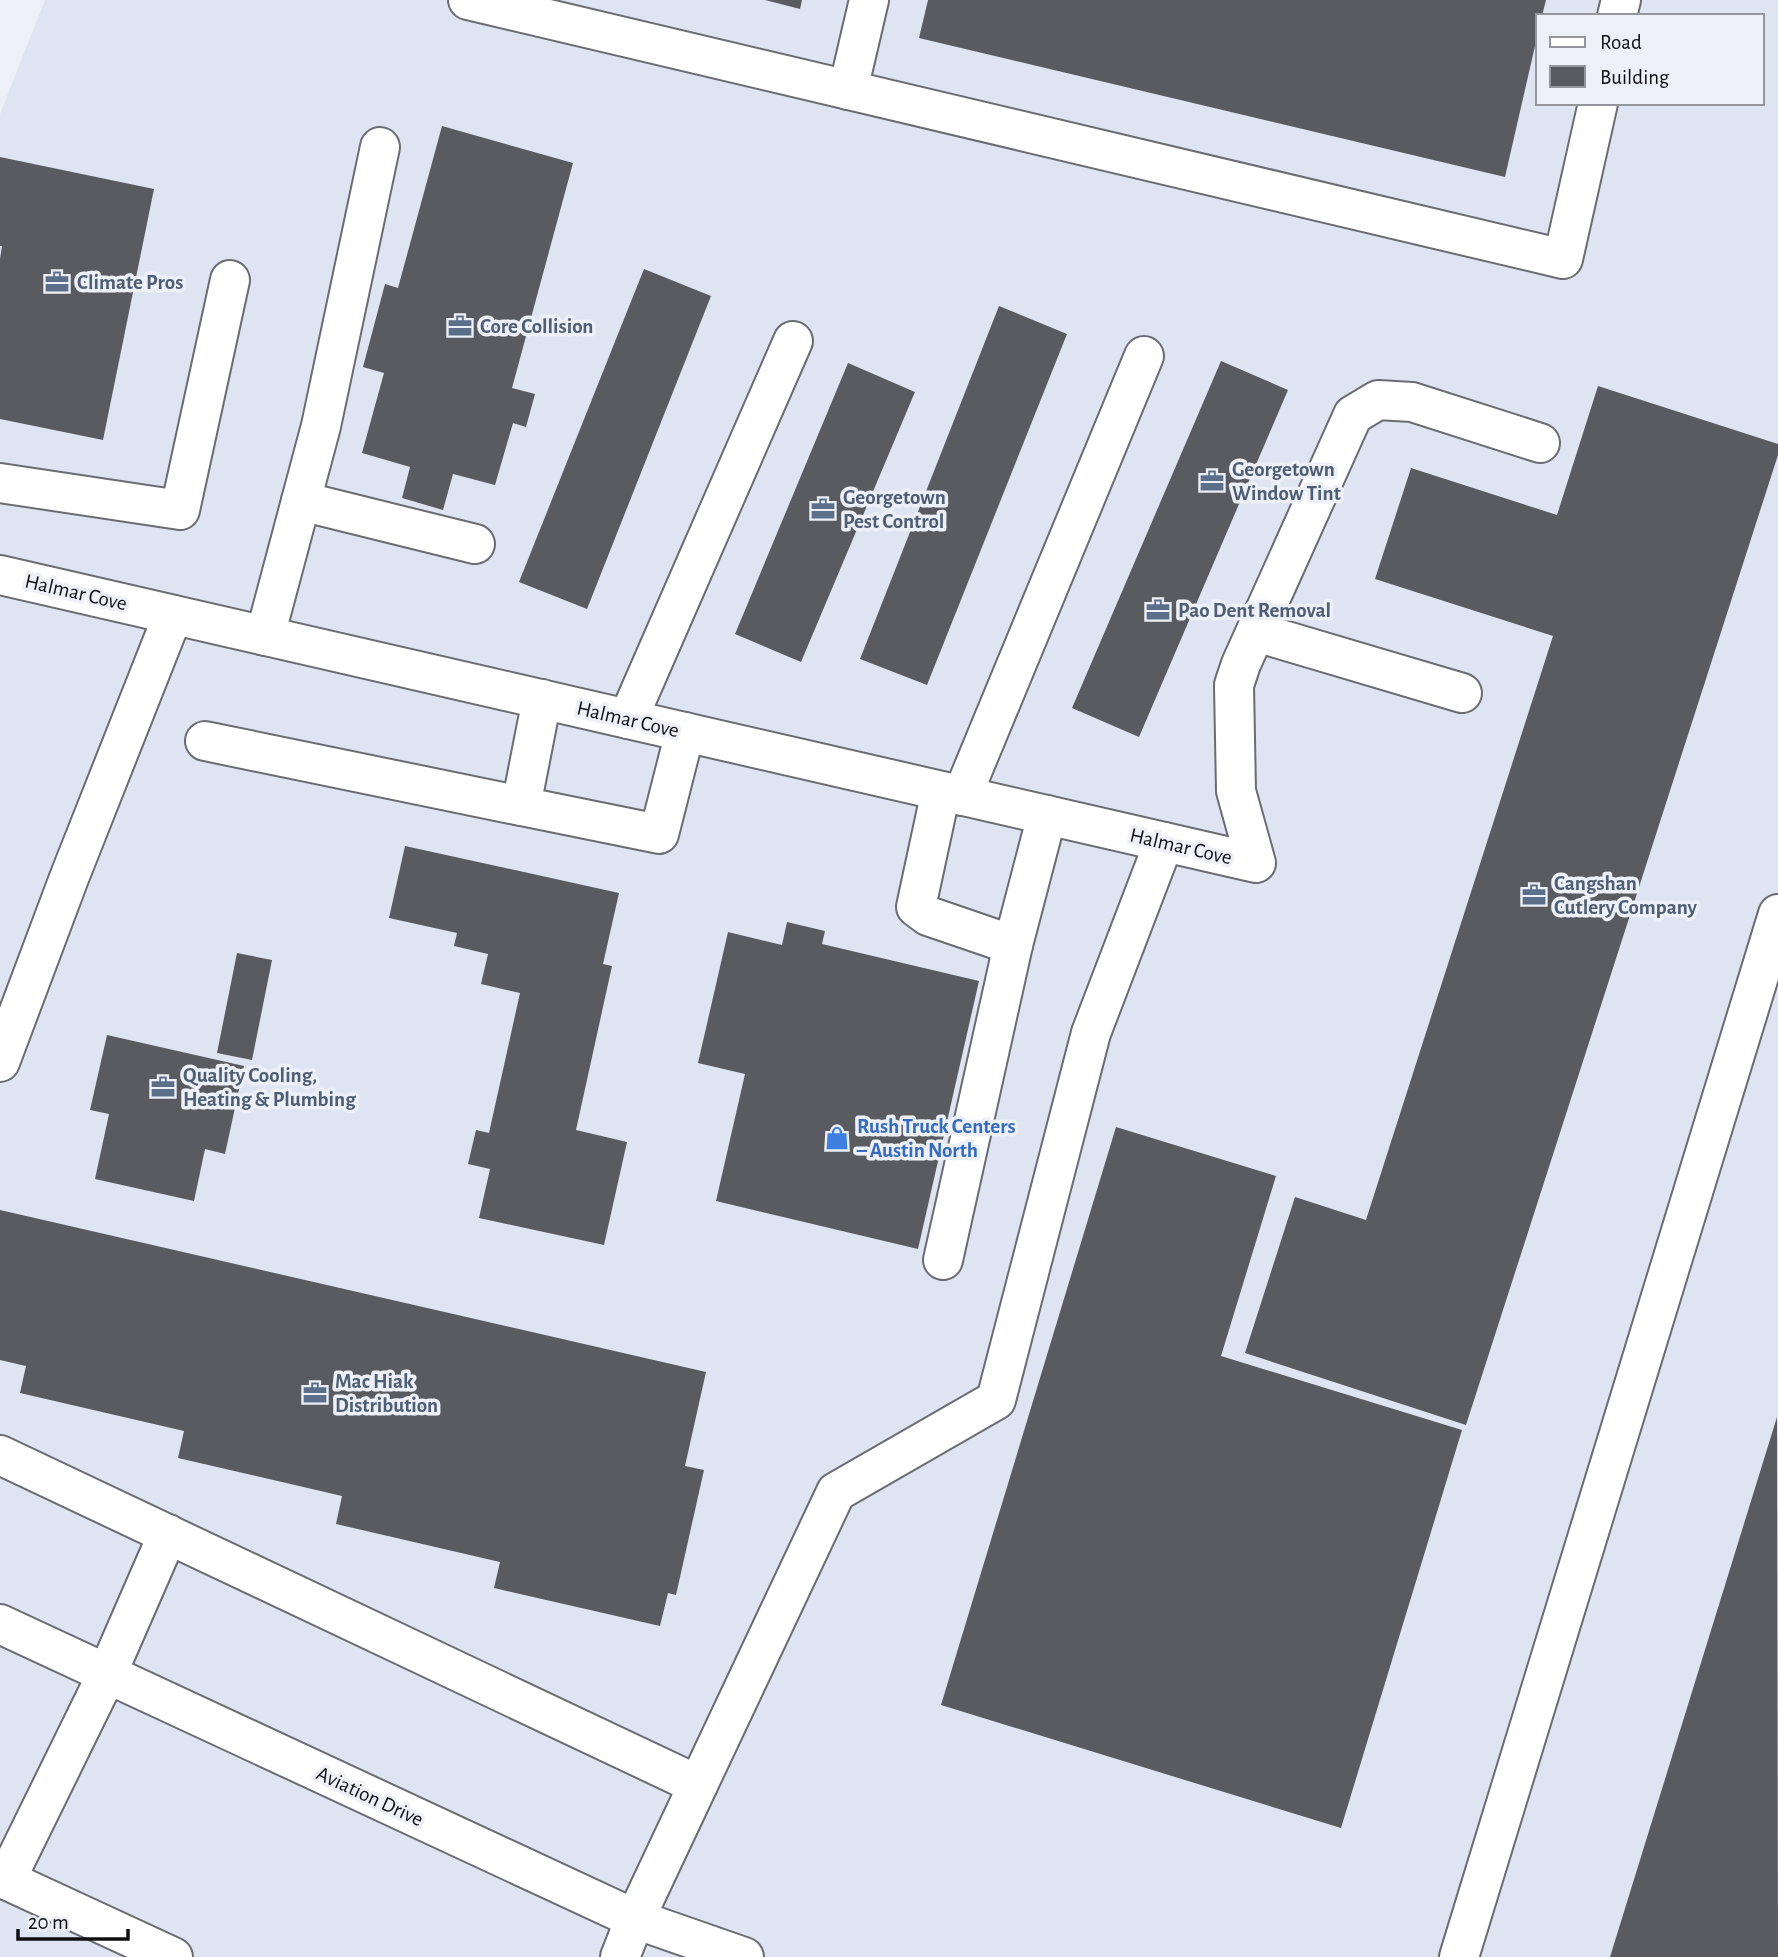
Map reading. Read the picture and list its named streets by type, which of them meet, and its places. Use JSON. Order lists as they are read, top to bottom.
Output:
{
  "streets": {
    "street": ["Halmar Cove", "Aviation Drive"]
  },
  "places": {
    "office": [
      "Climate Pros",
      "Core Collision",
      "Georgetown Window Tint",
      "Georgetown Pest Control",
      "Pao Dent Removal",
      "Cangshan Cutlery Company",
      "Quality Cooling, Heating & Plumbing",
      "Mac Hiak Distribution"
    ],
    "shop": ["Rush Truck Centers – Austin North"]
  },
  "legend": ["Road", "Building"],
  "scale_bar": "20 m"
}
